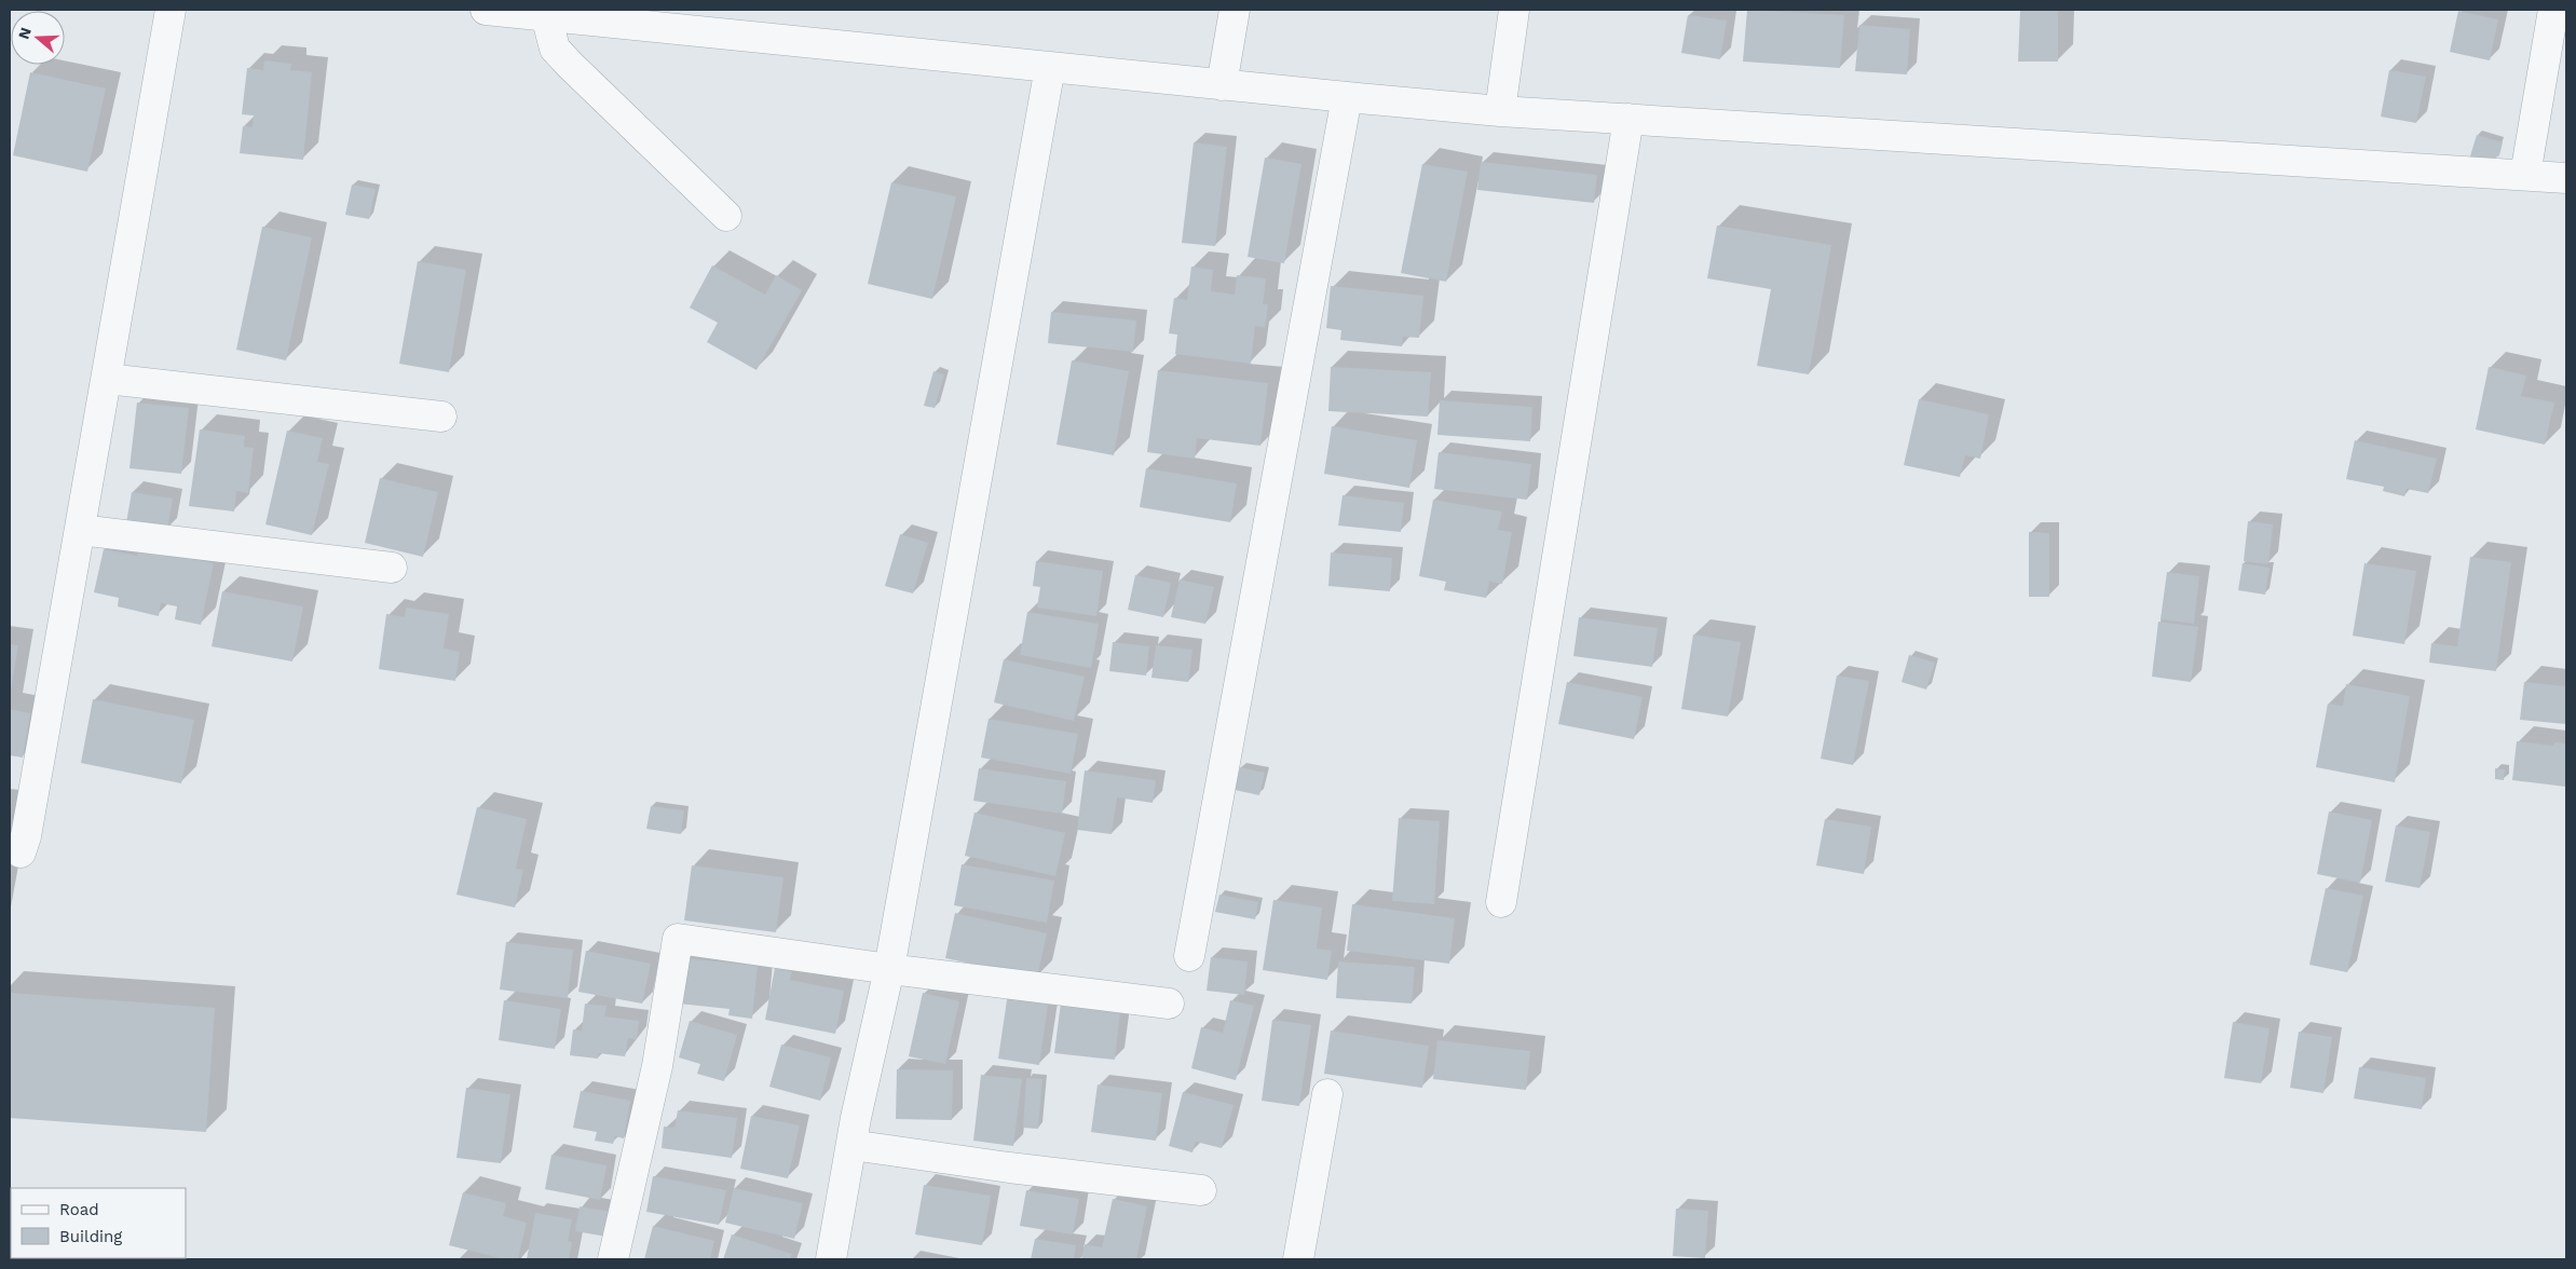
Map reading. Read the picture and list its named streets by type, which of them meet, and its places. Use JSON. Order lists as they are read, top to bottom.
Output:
{
  "legend": ["Road", "Building"],
  "north": "left"
}
